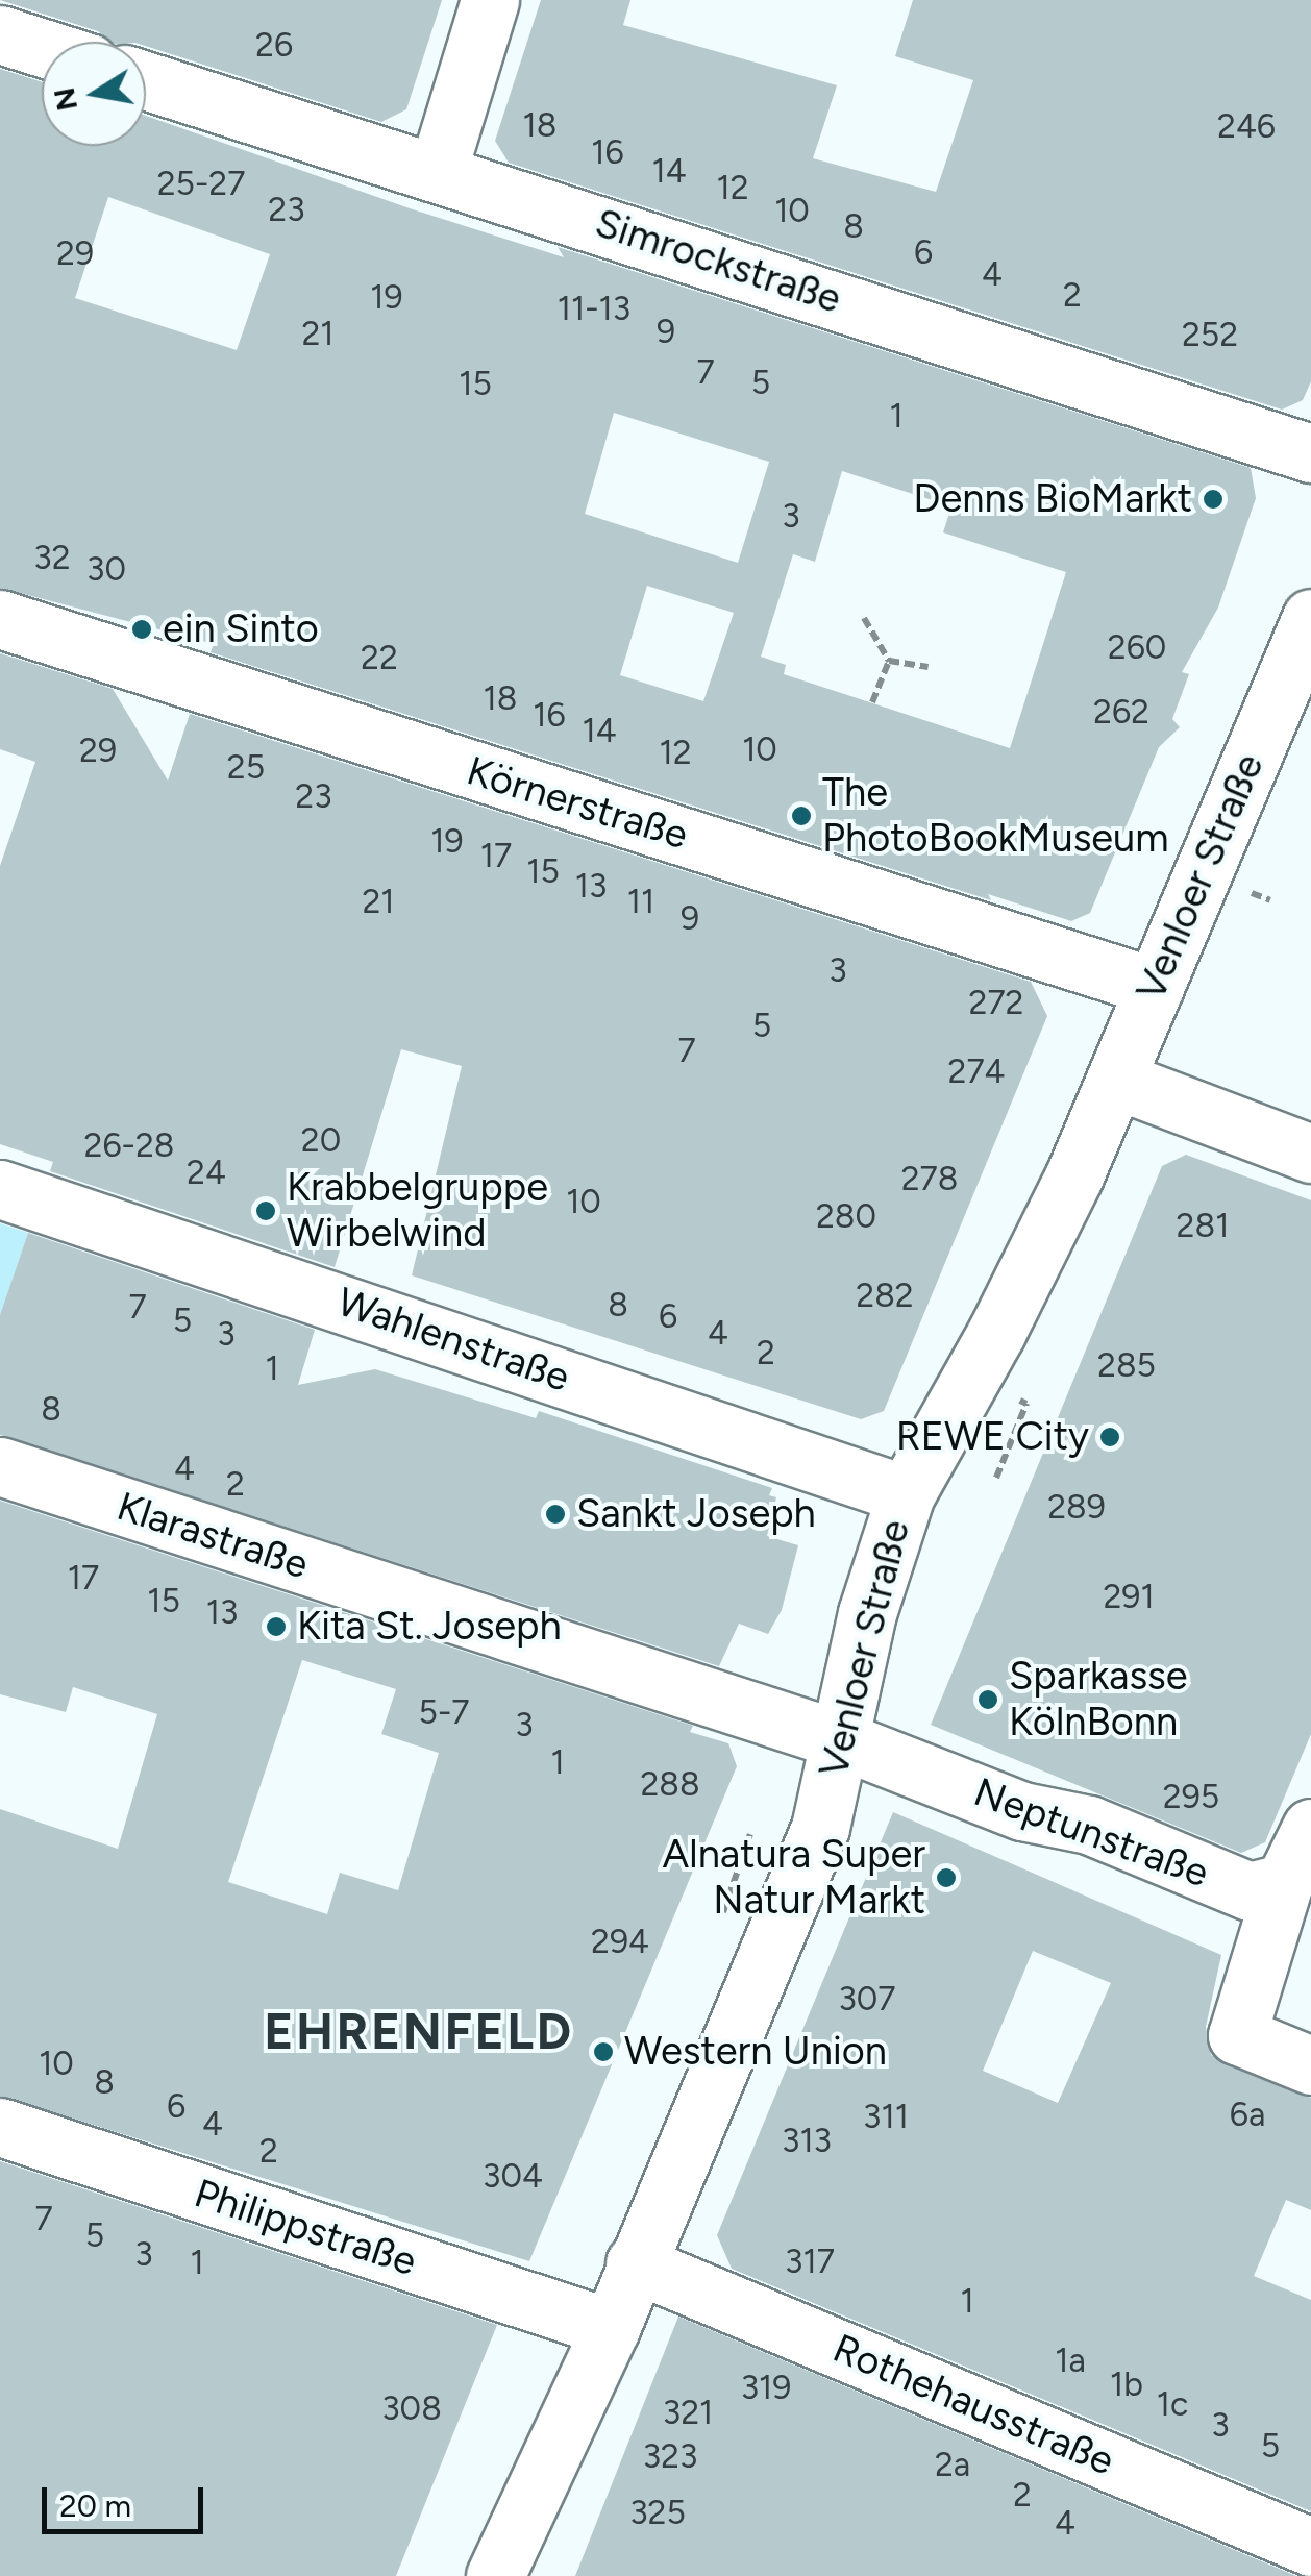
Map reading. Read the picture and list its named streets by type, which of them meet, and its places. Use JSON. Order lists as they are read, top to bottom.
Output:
{
  "streets": {
    "street": [
      "Simrockstraße",
      "Körnerstraße",
      "Venloer Straße",
      "Wahlenstraße",
      "Klarastraße",
      "Neptunstraße",
      "Philippstraße",
      "Rothehausstraße"
    ]
  },
  "crossings": [
    ["Körnerstraße", "Venloer Straße"],
    ["Venloer Straße", "Wahlenstraße"],
    ["Venloer Straße", "Klarastraße"],
    ["Venloer Straße", "Neptunstraße"],
    ["Venloer Straße", "Philippstraße"],
    ["Venloer Straße", "Rothehausstraße"],
    ["Klarastraße", "Neptunstraße"]
  ],
  "districts": ["EHRENFELD"],
  "places": [
    "Denns BioMarkt",
    "ein Sinto",
    "The PhotoBookMuseum",
    "Krabbelgruppe Wirbelwind",
    "REWE City",
    "Sankt Joseph",
    "Kita St. Joseph",
    "Sparkasse KölnBonn",
    "Alnatura Super Natur Markt",
    "Western Union"
  ],
  "house_numbers": [
    "26",
    "18",
    "246",
    "16",
    "14",
    "25-27",
    "12",
    "23",
    "10",
    "8",
    "6",
    "29",
    "4",
    "2",
    "19",
    "11-13",
    "9",
    "21",
    "252",
    "7",
    "5",
    "15",
    "1",
    "3",
    "32",
    "30",
    "260",
    "22",
    "18",
    "262",
    "16",
    "14",
    "10",
    "29",
    "12",
    "25",
    "23",
    "19",
    "17",
    "15",
    "13",
    "21",
    "11",
    "9",
    "3",
    "272",
    "5",
    "7",
    "274",
    "20",
    "26-28",
    "24",
    "278",
    "10",
    "280",
    "281",
    "282",
    "8",
    "7",
    "6",
    "5",
    "4",
    "3",
    "2",
    "285",
    "1",
    "8",
    "4",
    "2",
    "289",
    "17",
    "291",
    "15",
    "13",
    "5-7",
    "3",
    "1",
    "288",
    "295",
    "294",
    "307",
    "10",
    "8",
    "6",
    "6a",
    "311",
    "4",
    "313",
    "2",
    "304",
    "7",
    "5",
    "3",
    "317",
    "1",
    "1",
    "1a",
    "1b",
    "319",
    "1c",
    "308",
    "321",
    "3",
    "5",
    "323",
    "2a",
    "2",
    "325",
    "4"
  ],
  "scale_bar": "20 m",
  "north": "left"
}
